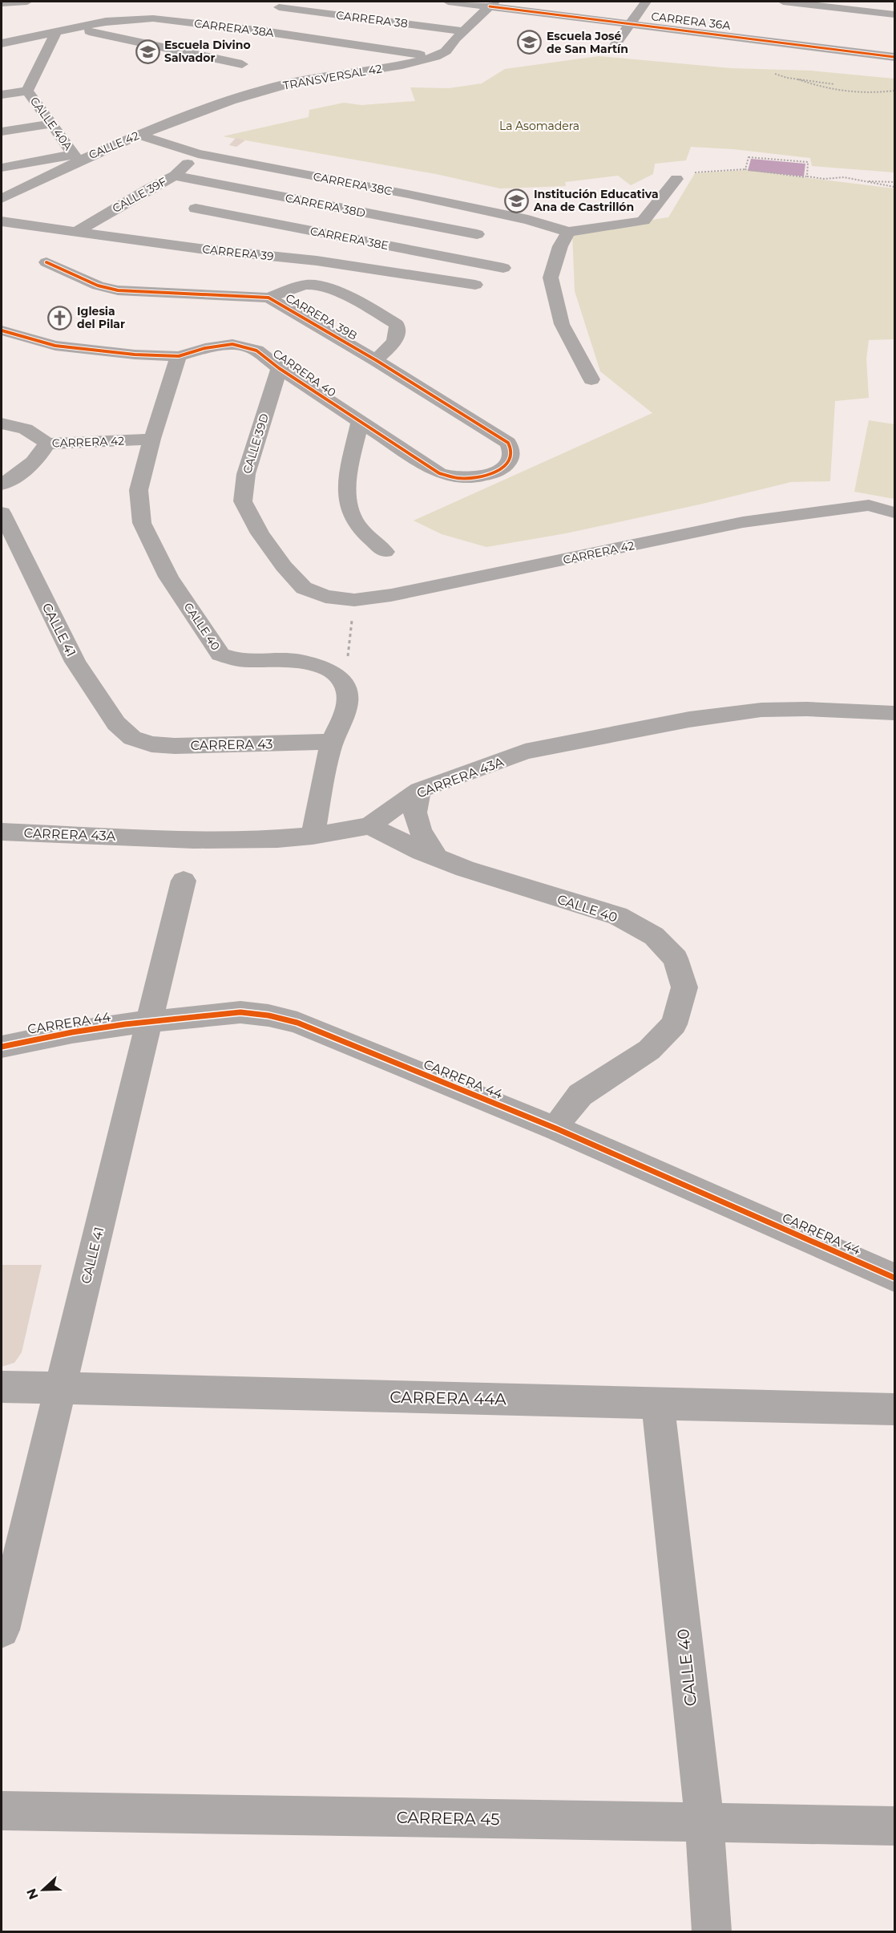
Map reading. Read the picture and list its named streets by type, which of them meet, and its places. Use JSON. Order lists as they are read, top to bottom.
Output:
{
  "streets": {
    "street": [
      "CARRERA 38",
      "CARRERA 36A",
      "CARRERA 38A",
      "TRANSVERSAL 42",
      "CALLE 40A",
      "CALLE 42",
      "CARRERA 38C",
      "CALLE 39F",
      "CARRERA 38D",
      "CARRERA 38E",
      "CARRERA 39",
      "CARRERA 39B",
      "CARRERA 40",
      "CARRERA 42",
      "CALLE 39D",
      "CALLE 40",
      "CALLE 41",
      "CARRERA 43",
      "CARRERA 43A",
      "CARRERA 44",
      "CARRERA 44A",
      "CARRERA 45"
    ]
  },
  "crossings": [
    ["CARRERA 38", "CARRERA 38A"],
    ["CARRERA 38A", "TRANSVERSAL 42"],
    ["CARRERA 38A", "CALLE 40A"],
    ["TRANSVERSAL 42", "CALLE 42"],
    ["CALLE 40A", "CALLE 42"],
    ["CALLE 42", "CARRERA 38C"],
    ["CARRERA 38C", "CALLE 39F"],
    ["CALLE 39F", "CARRERA 38D"],
    ["CALLE 39F", "CARRERA 39"],
    ["CARRERA 39B", "CARRERA 40"],
    ["CARRERA 40", "CALLE 39D"],
    ["CARRERA 40", "CALLE 40"],
    ["CARRERA 42", "CALLE 39D"],
    ["CARRERA 42", "CALLE 40"],
    ["CALLE 40", "CARRERA 43A"],
    ["CALLE 40", "CARRERA 44"],
    ["CALLE 40", "CARRERA 44A"],
    ["CALLE 40", "CARRERA 45"],
    ["CALLE 41", "CARRERA 43"],
    ["CALLE 41", "CARRERA 44"],
    ["CALLE 41", "CARRERA 44A"]
  ],
  "parks": ["La Asomadera"],
  "places": {
    "school or university": ["Escuela José de San Martín", "Escuela Divino Salvador", "Institución Educativa Ana de Castrillón"],
    "church": ["Iglesia del Pilar"]
  },
  "north": "left"
}
